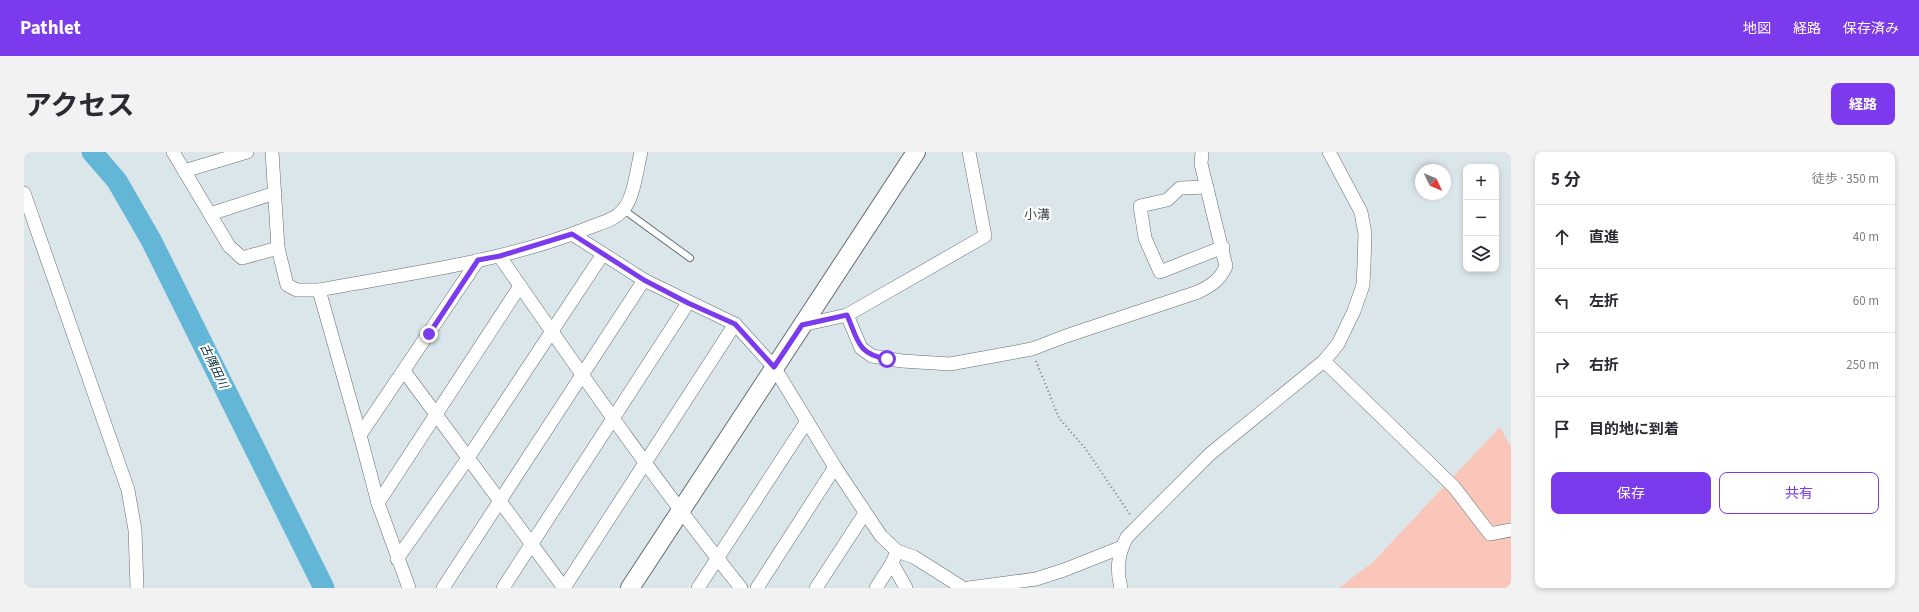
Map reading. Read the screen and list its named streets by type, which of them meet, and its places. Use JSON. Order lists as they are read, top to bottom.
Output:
{
  "districts": ["小溝"],
  "water": ["古隅田川"],
  "north": "bottom right",
  "page": {
    "header": "Pathlet",
    "nav": ["地図", "経路", "保存済み"],
    "title": "アクセス",
    "buttons": [
      "経路",
      ["保存", "共有"]
    ],
    "heading": ["5 分", "徒歩 · 350 m"],
    "map_buttons": ["+", "−"],
    "list": [
      ["直進", "40 m"],
      ["左折", "60 m"],
      ["右折", "250 m"],
      "目的地に到着"
    ]
  }
}
